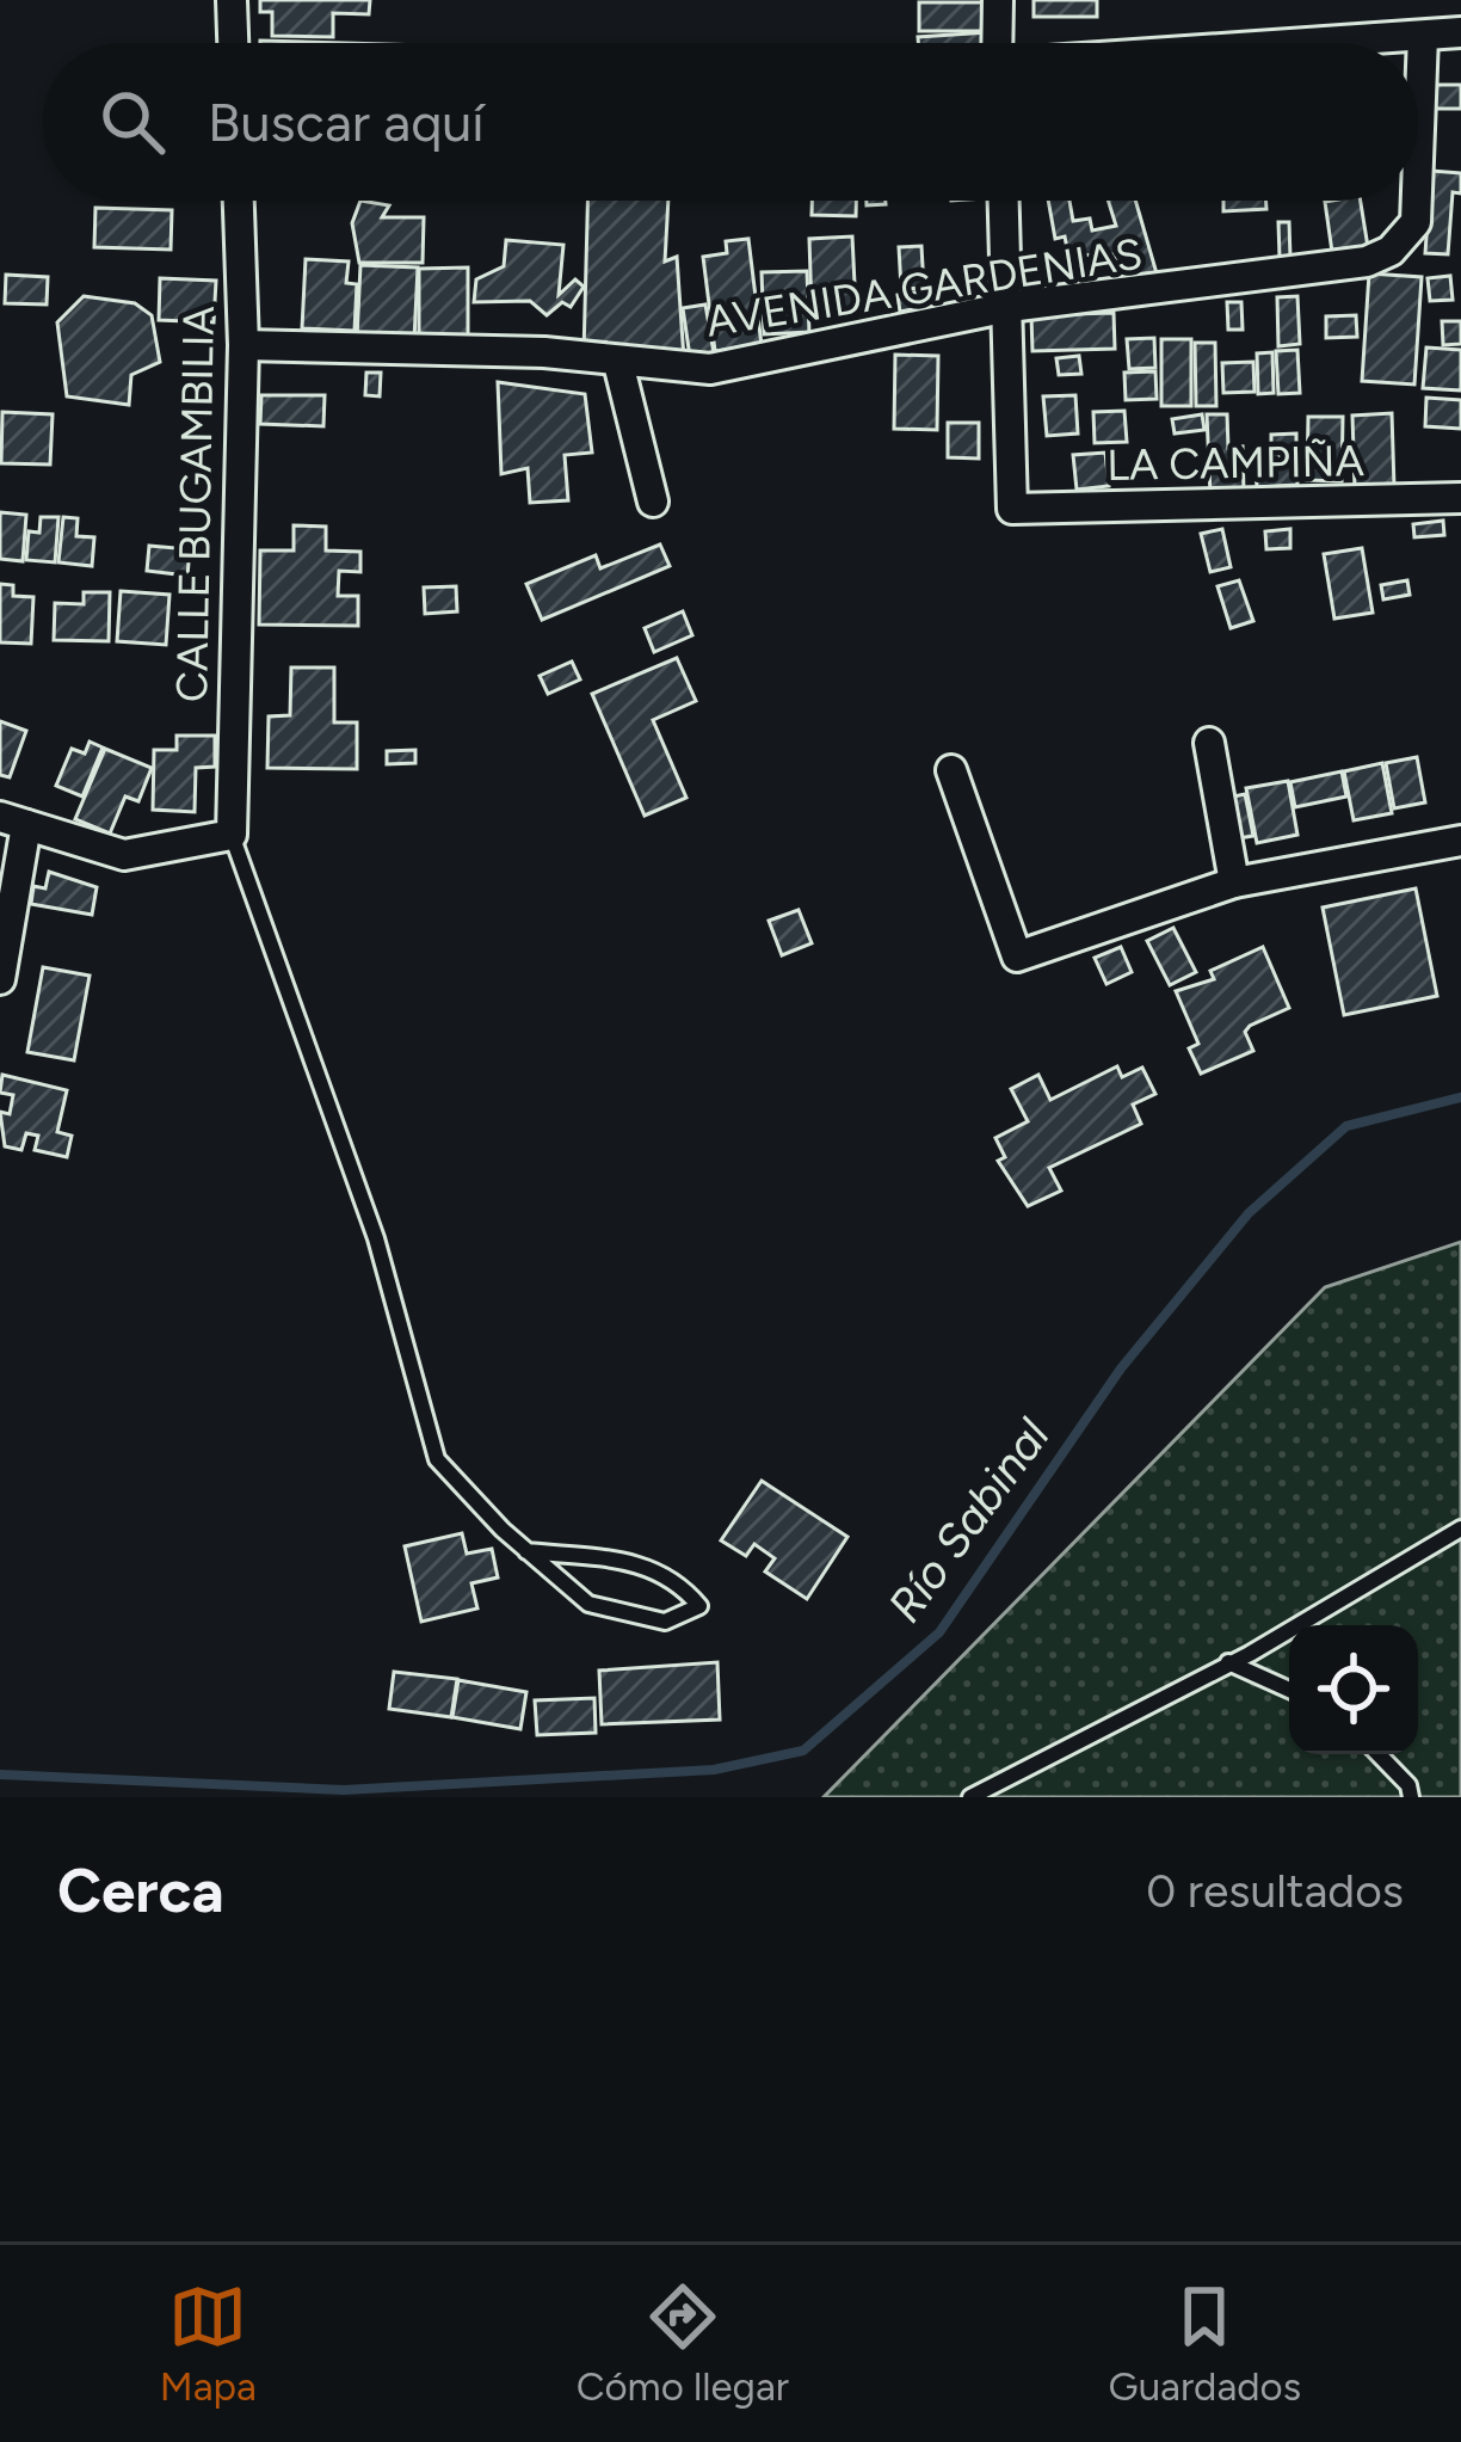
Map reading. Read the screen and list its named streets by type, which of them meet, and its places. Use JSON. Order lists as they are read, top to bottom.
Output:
{
  "streets": {
    "street": ["AVENIDA GARDENIAS", "LA CAMPIÑA", "CALLE BUGAMBILIA"]
  },
  "crossings": [
    ["AVENIDA GARDENIAS", "LA CAMPIÑA"],
    ["AVENIDA GARDENIAS", "CALLE BUGAMBILIA"]
  ],
  "water": ["Río Sabinal"],
  "page": {
    "search": "Buscar aquí",
    "heading": ["Cerca", "0 resultados"],
    "nav": ["Mapa", "Cómo llegar", "Guardados"]
  }
}
